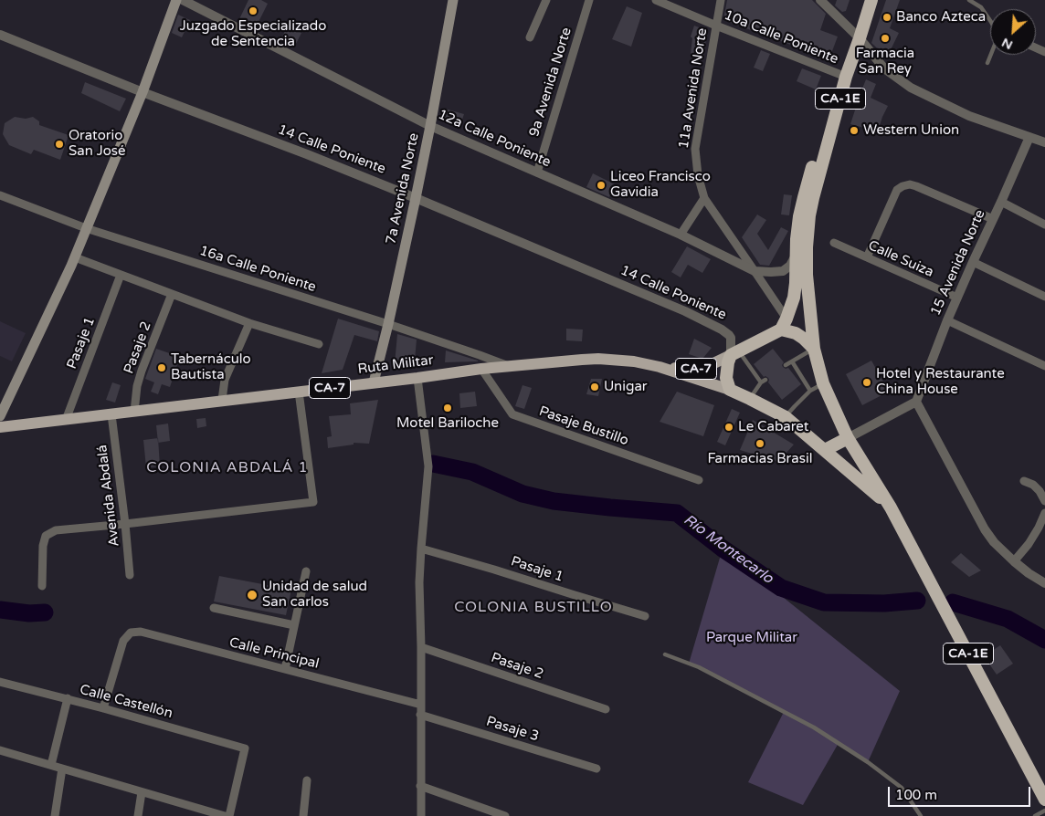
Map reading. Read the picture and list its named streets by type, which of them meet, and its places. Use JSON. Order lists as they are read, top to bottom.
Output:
{
  "streets": {
    "highway": ["CA-1E"],
    "main road": ["7a Avenida Norte", "Ruta Militar", "CA-7"],
    "street": [
      "10a Calle Poniente",
      "9a Avenida Norte",
      "11a Avenida Norte",
      "12a Calle Poniente",
      "14 Calle Poniente",
      "Calle Suiza",
      "15 Avenida Norte",
      "16a Calle Poniente",
      "Pasaje 1",
      "Pasaje 2",
      "Pasaje Bustillo",
      "Avenida Abdalá",
      "Calle Principal",
      "Calle Castellón",
      "Pasaje 3"
    ]
  },
  "crossings": [
    ["10a Calle Poniente", "11a Avenida Norte"],
    ["10a Calle Poniente", "CA-1E"],
    ["9a Avenida Norte", "12a Calle Poniente"],
    ["11a Avenida Norte", "CA-1E"],
    ["11a Avenida Norte", "12a Calle Poniente"],
    ["CA-1E", "12a Calle Poniente"],
    ["CA-1E", "Ruta Militar"],
    ["12a Calle Poniente", "7a Avenida Norte"],
    ["14 Calle Poniente", "7a Avenida Norte"],
    ["14 Calle Poniente", "Ruta Militar"],
    ["7a Avenida Norte", "16a Calle Poniente"],
    ["7a Avenida Norte", "Ruta Militar"],
    ["Calle Suiza", "15 Avenida Norte"],
    ["16a Calle Poniente", "Ruta Militar"],
    ["Pasaje 1", "Ruta Militar"],
    ["Pasaje 2", "Ruta Militar"],
    ["Ruta Militar", "Pasaje Bustillo"],
    ["Ruta Militar", "Avenida Abdalá"],
    ["Calle Principal", "Calle Castellón"]
  ],
  "districts": ["COLONIA ABDALÁ 1", "COLONIA BUSTILLO"],
  "water": ["Río Montecarlo"],
  "parks": ["Parque Militar"],
  "places": [
    "Juzgado Especializado de Sentencia",
    "Banco Azteca",
    "Farmacia San Rey",
    "Western Union",
    "Oratorio San José",
    "Liceo Francisco Gavidia",
    "Tabernáculo Bautista",
    "Hotel y Restaurante China House",
    "Unigar",
    "Motel Bariloche",
    "Le Cabaret",
    "Farmacias Brasil",
    "Unidad de salud San carlos"
  ],
  "scale_bar": "100 m",
  "north": "bottom left"
}
